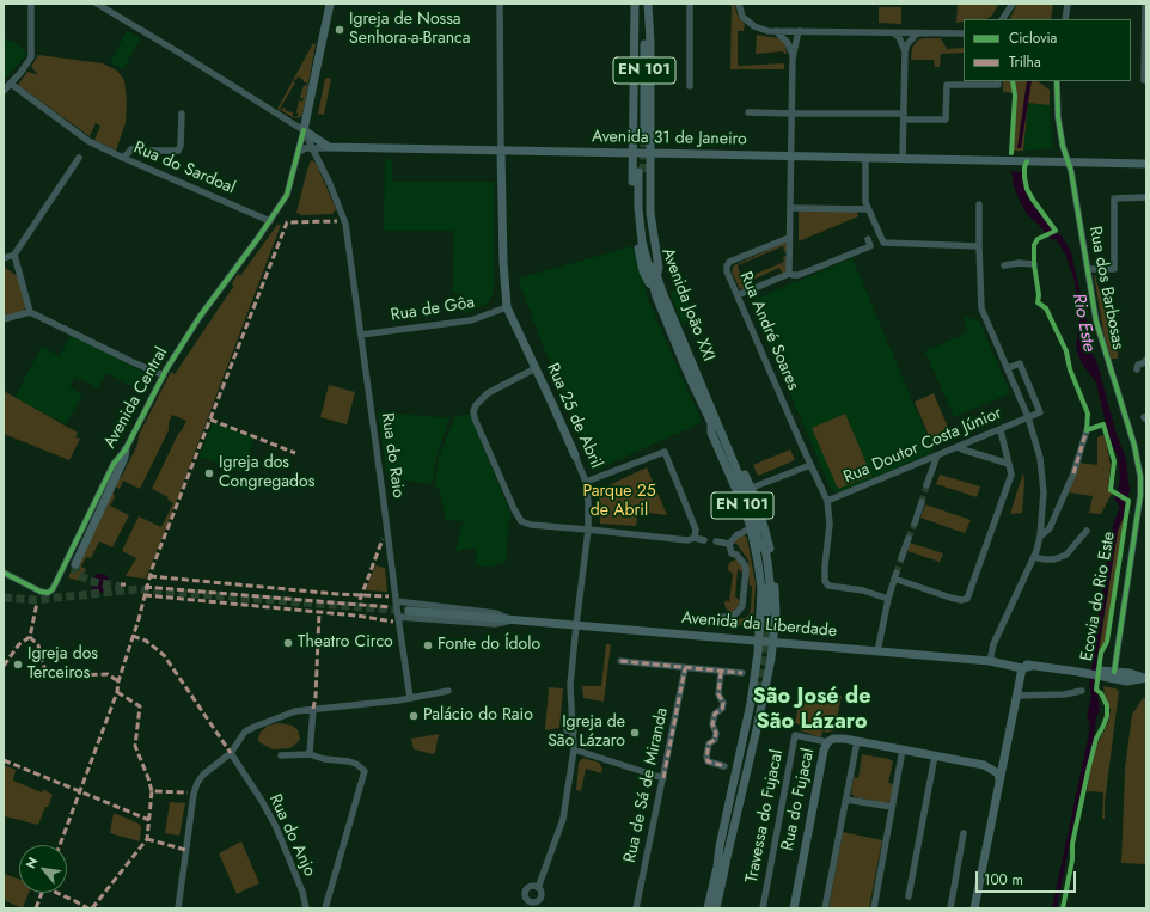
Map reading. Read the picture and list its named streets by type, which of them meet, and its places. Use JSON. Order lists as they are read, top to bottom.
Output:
{
  "streets": {
    "main road": [
      "EN 101",
      "Avenida 31 de Janeiro",
      "Avenida João XXI",
      "Rua 25 de Abril",
      "Avenida da Liberdade",
      "Rua do Fujacal"
    ],
    "street": [
      "Rua do Sardoal",
      "Rua dos Barbosas",
      "Rua de Gôa",
      "Rua André Soares",
      "Avenida Central",
      "Rua Doutor Costa Júnior",
      "Rua do Raio",
      "Rua de Sá de Miranda",
      "Travessa do Fujacal",
      "Rua do Anjo"
    ],
    "cycle path": ["Ecovia do Rio Este"]
  },
  "crossings": [
    ["Avenida 31 de Janeiro", "Rua dos Barbosas"],
    ["Avenida 31 de Janeiro", "Rua 25 de Abril"],
    ["Rua do Sardoal", "Avenida Central"],
    ["Rua dos Barbosas", "Avenida da Liberdade"],
    ["Avenida João XXI", "Avenida da Liberdade"],
    ["Rua de Gôa", "Rua 25 de Abril"],
    ["Rua de Gôa", "Rua do Raio"],
    ["Rua André Soares", "Rua Doutor Costa Júnior"],
    ["Avenida Central", "Rua do Raio"],
    ["Rua 25 de Abril", "Avenida da Liberdade"],
    ["Rua do Raio", "Avenida da Liberdade"],
    ["Rua do Fujacal", "Travessa do Fujacal"]
  ],
  "districts": ["São José de São Lázaro"],
  "water": ["Rio Este"],
  "parks": ["Parque 25 de Abril"],
  "places": [
    "Igreja de Nossa Senhora-a-Branca",
    "Igreja dos Congregados",
    "Theatro Circo",
    "Fonte do Ídolo",
    "Igreja dos Terceiros",
    "Palácio do Raio",
    "Igreja de São Lázaro"
  ],
  "legend": ["Ciclovia", "Trilha"],
  "scale_bar": "100 m",
  "north": "top left"
}
